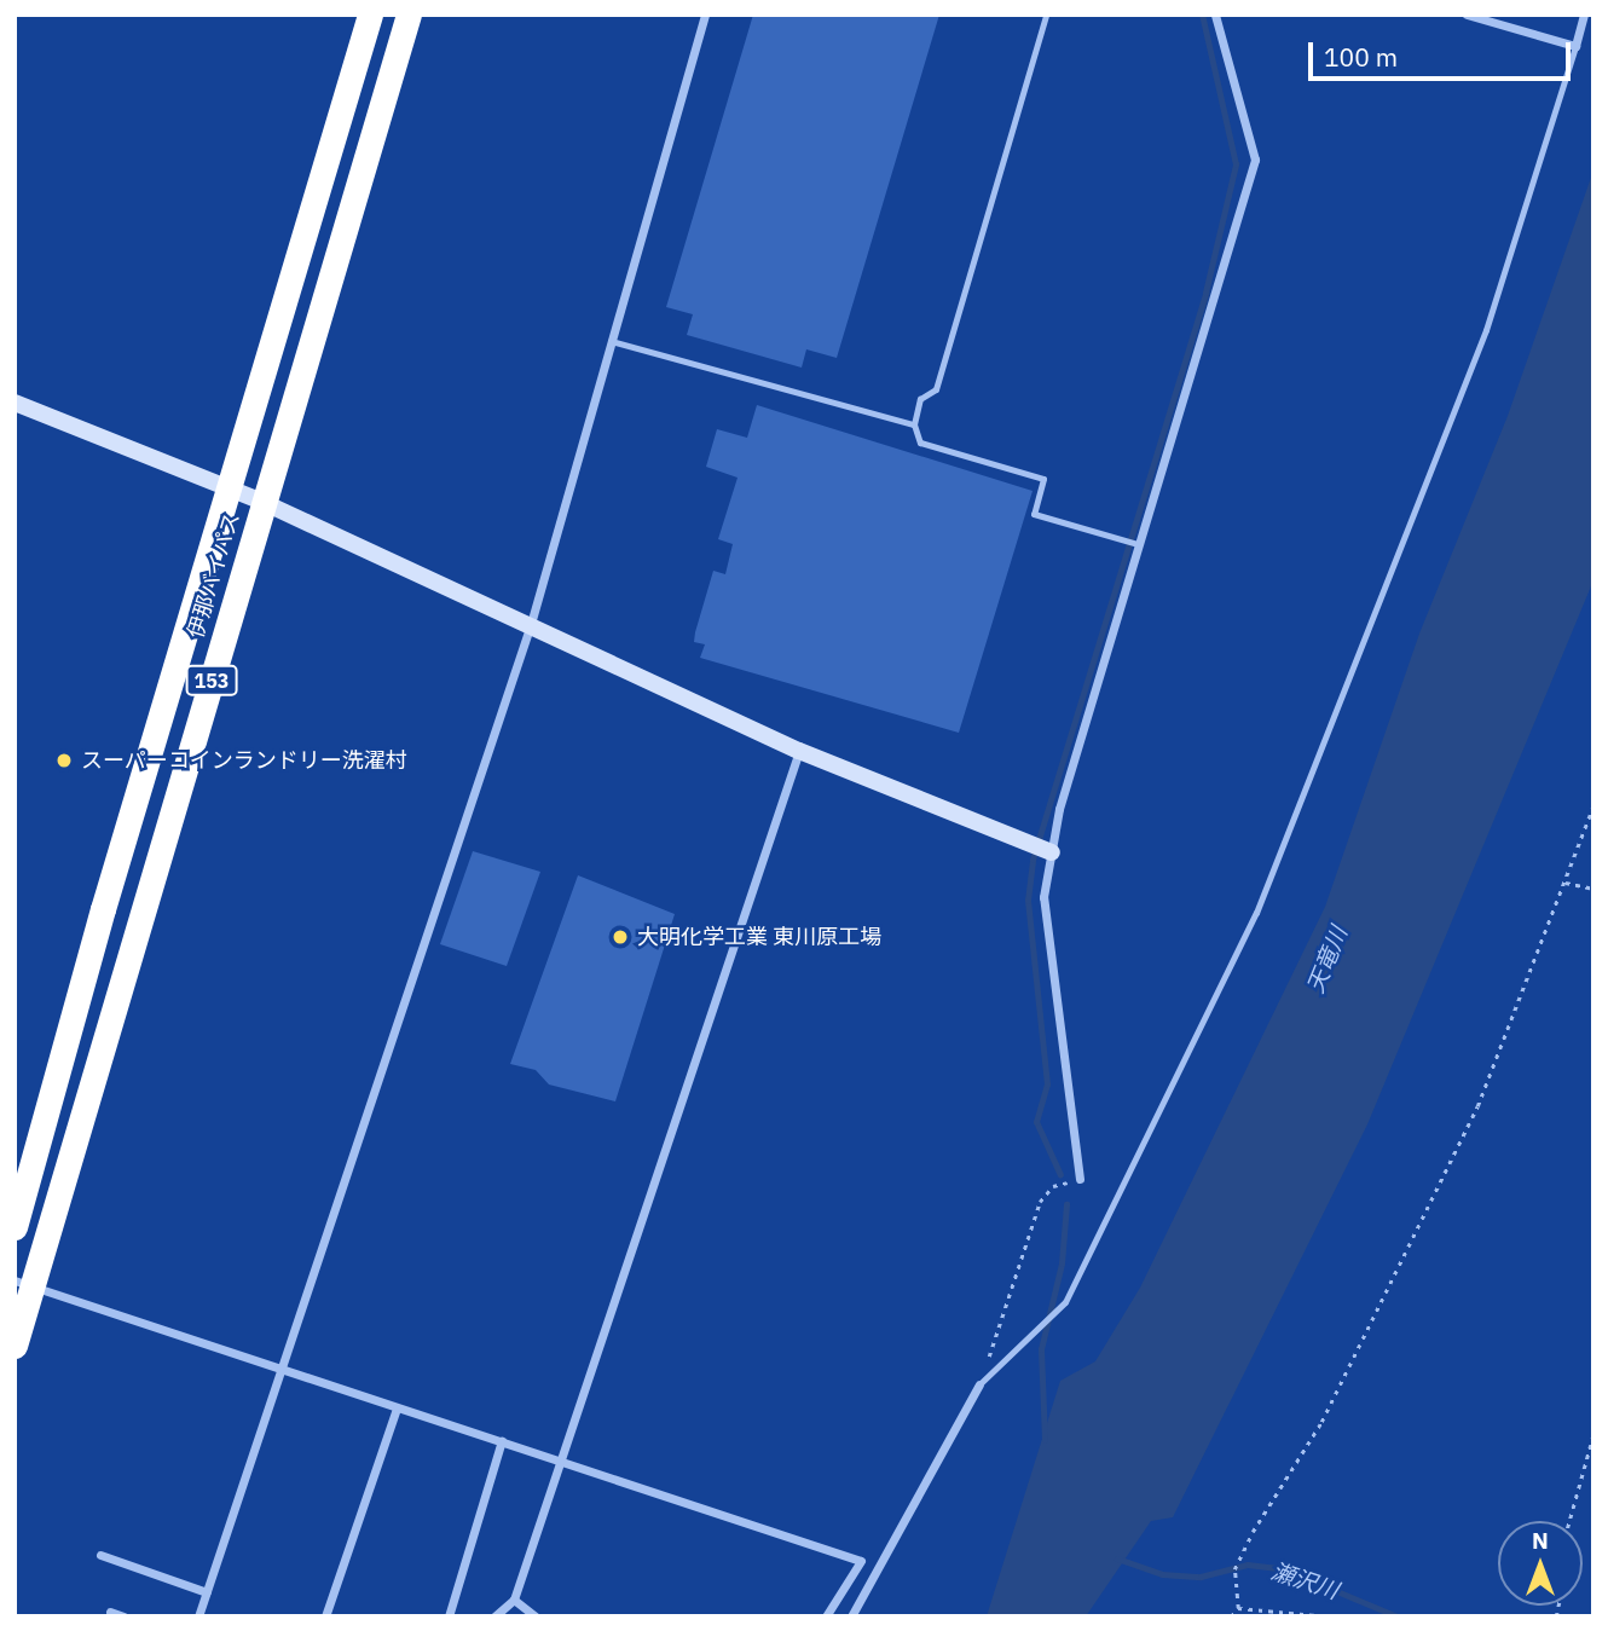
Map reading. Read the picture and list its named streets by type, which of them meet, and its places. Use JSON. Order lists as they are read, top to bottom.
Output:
{
  "streets": {
    "highway": ["伊那バイパス", "153"]
  },
  "water": ["天竜川", "瀬沢川"],
  "places": ["スーパーコインランドリー洗濯村", "大明化学工業 東川原工場"],
  "scale_bar": "100 m",
  "north": "top"
}
